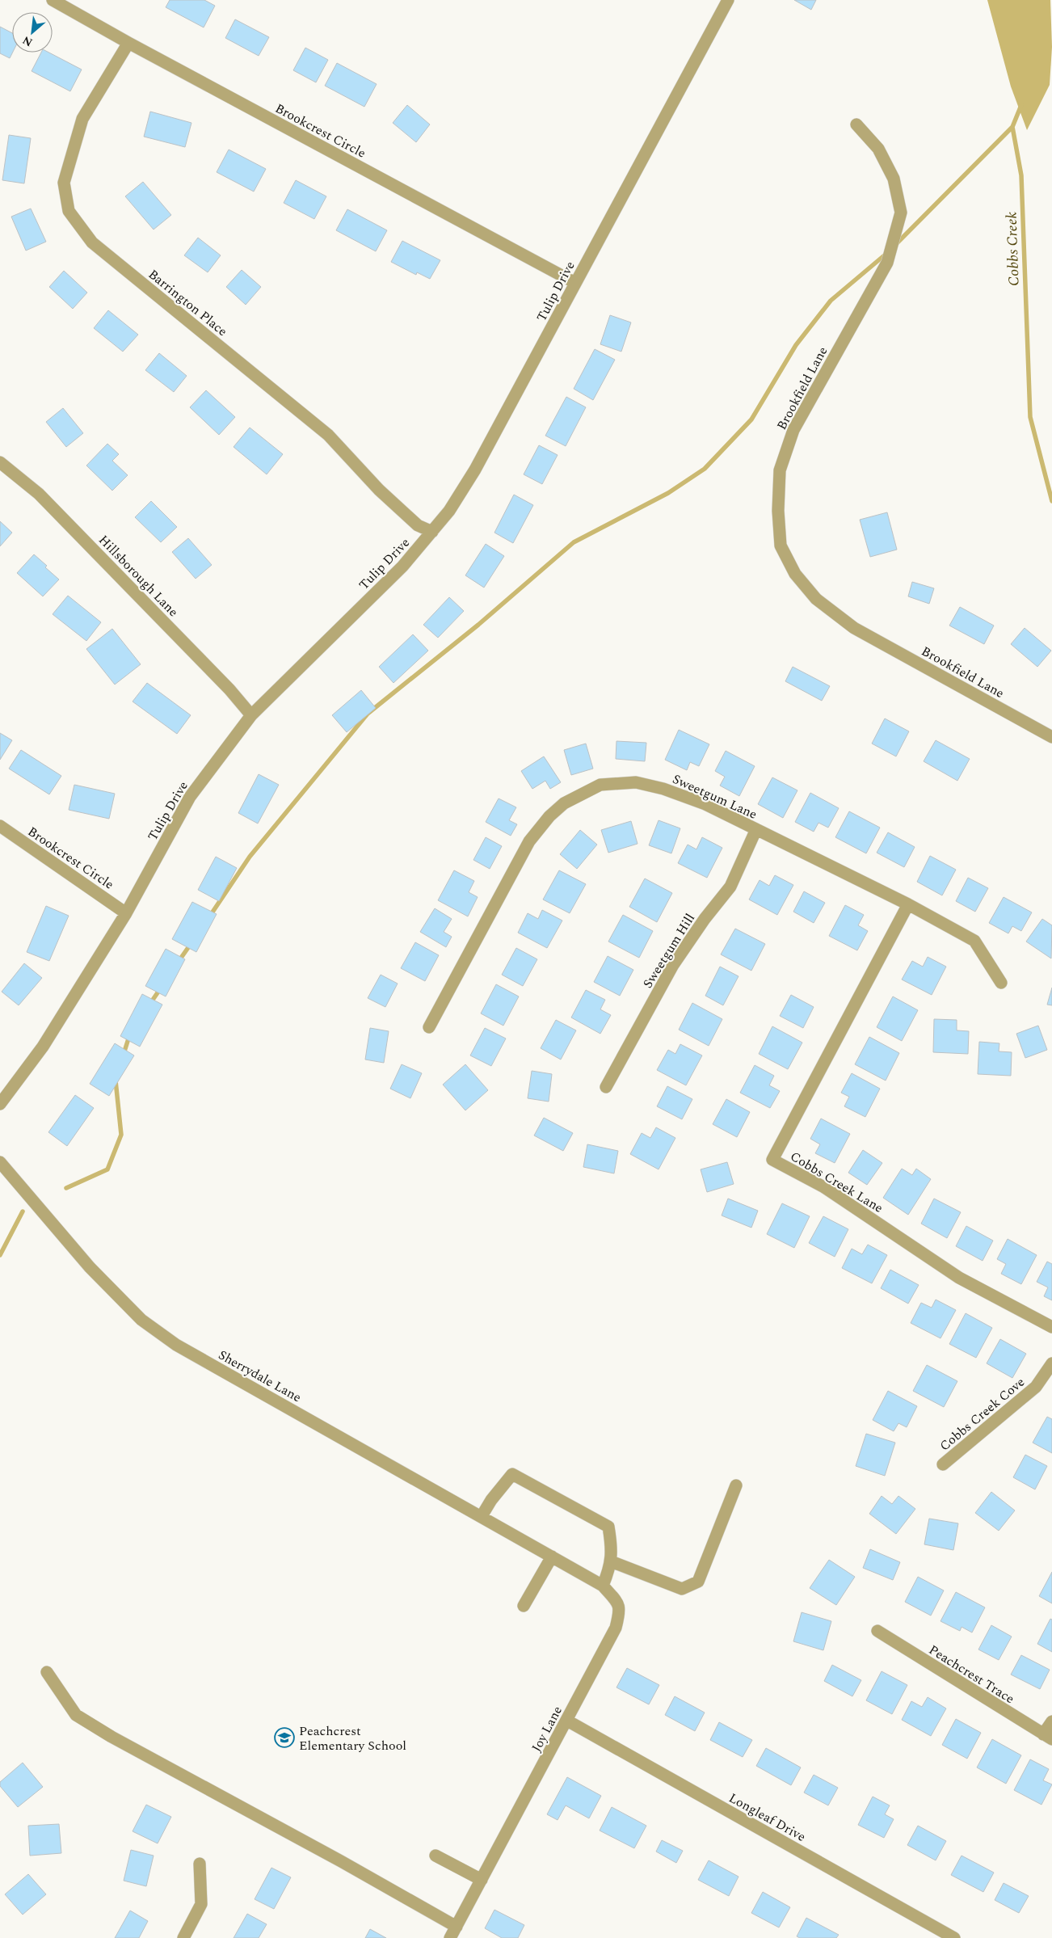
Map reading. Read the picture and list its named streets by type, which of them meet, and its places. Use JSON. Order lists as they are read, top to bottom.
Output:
{
  "streets": {
    "street": [
      "Brookcrest Circle",
      "Tulip Drive",
      "Barrington Place",
      "Brookfield Lane",
      "Hillsborough Lane",
      "Sweetgum Lane",
      "Sweetgum Hill",
      "Cobbs Creek Lane",
      "Sherrydale Lane",
      "Cobbs Creek Cove",
      "Peachcrest Trace",
      "Joy Lane",
      "Longleaf Drive"
    ]
  },
  "crossings": [
    ["Brookcrest Circle", "Tulip Drive"],
    ["Brookcrest Circle", "Barrington Place"],
    ["Tulip Drive", "Barrington Place"],
    ["Tulip Drive", "Hillsborough Lane"],
    ["Sweetgum Lane", "Sweetgum Hill"],
    ["Sweetgum Lane", "Cobbs Creek Lane"],
    ["Sherrydale Lane", "Joy Lane"],
    ["Joy Lane", "Longleaf Drive"]
  ],
  "water": ["Cobbs Creek"],
  "places": {
    "school or university": ["Peachcrest Elementary School"]
  },
  "north": "bottom left"
}
